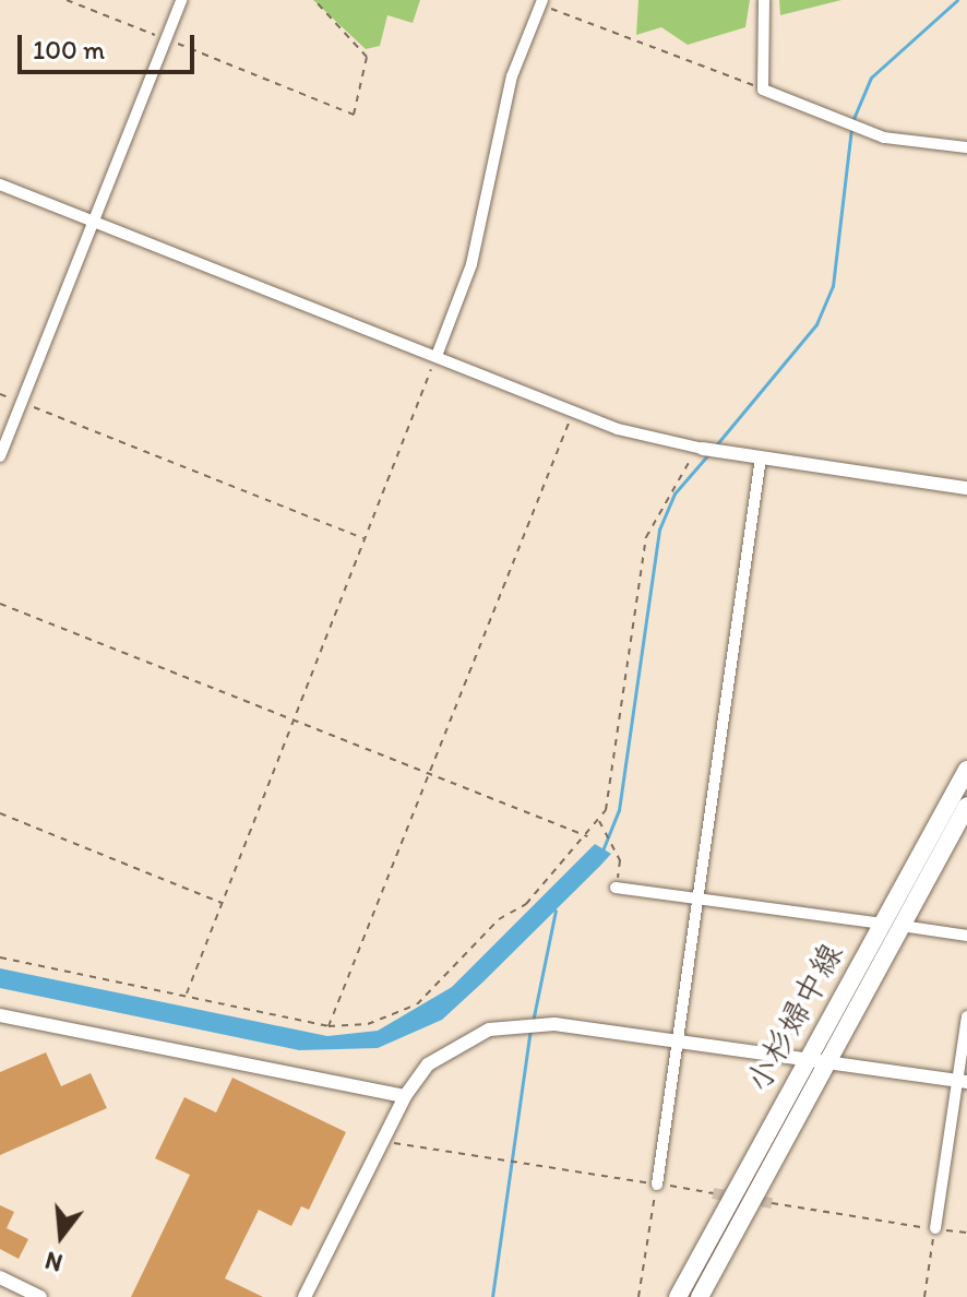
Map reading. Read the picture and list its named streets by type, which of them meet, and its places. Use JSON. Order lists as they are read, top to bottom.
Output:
{
  "streets": {
    "main road": ["小杉婦中線"]
  },
  "scale_bar": "100 m",
  "north": "bottom"
}
